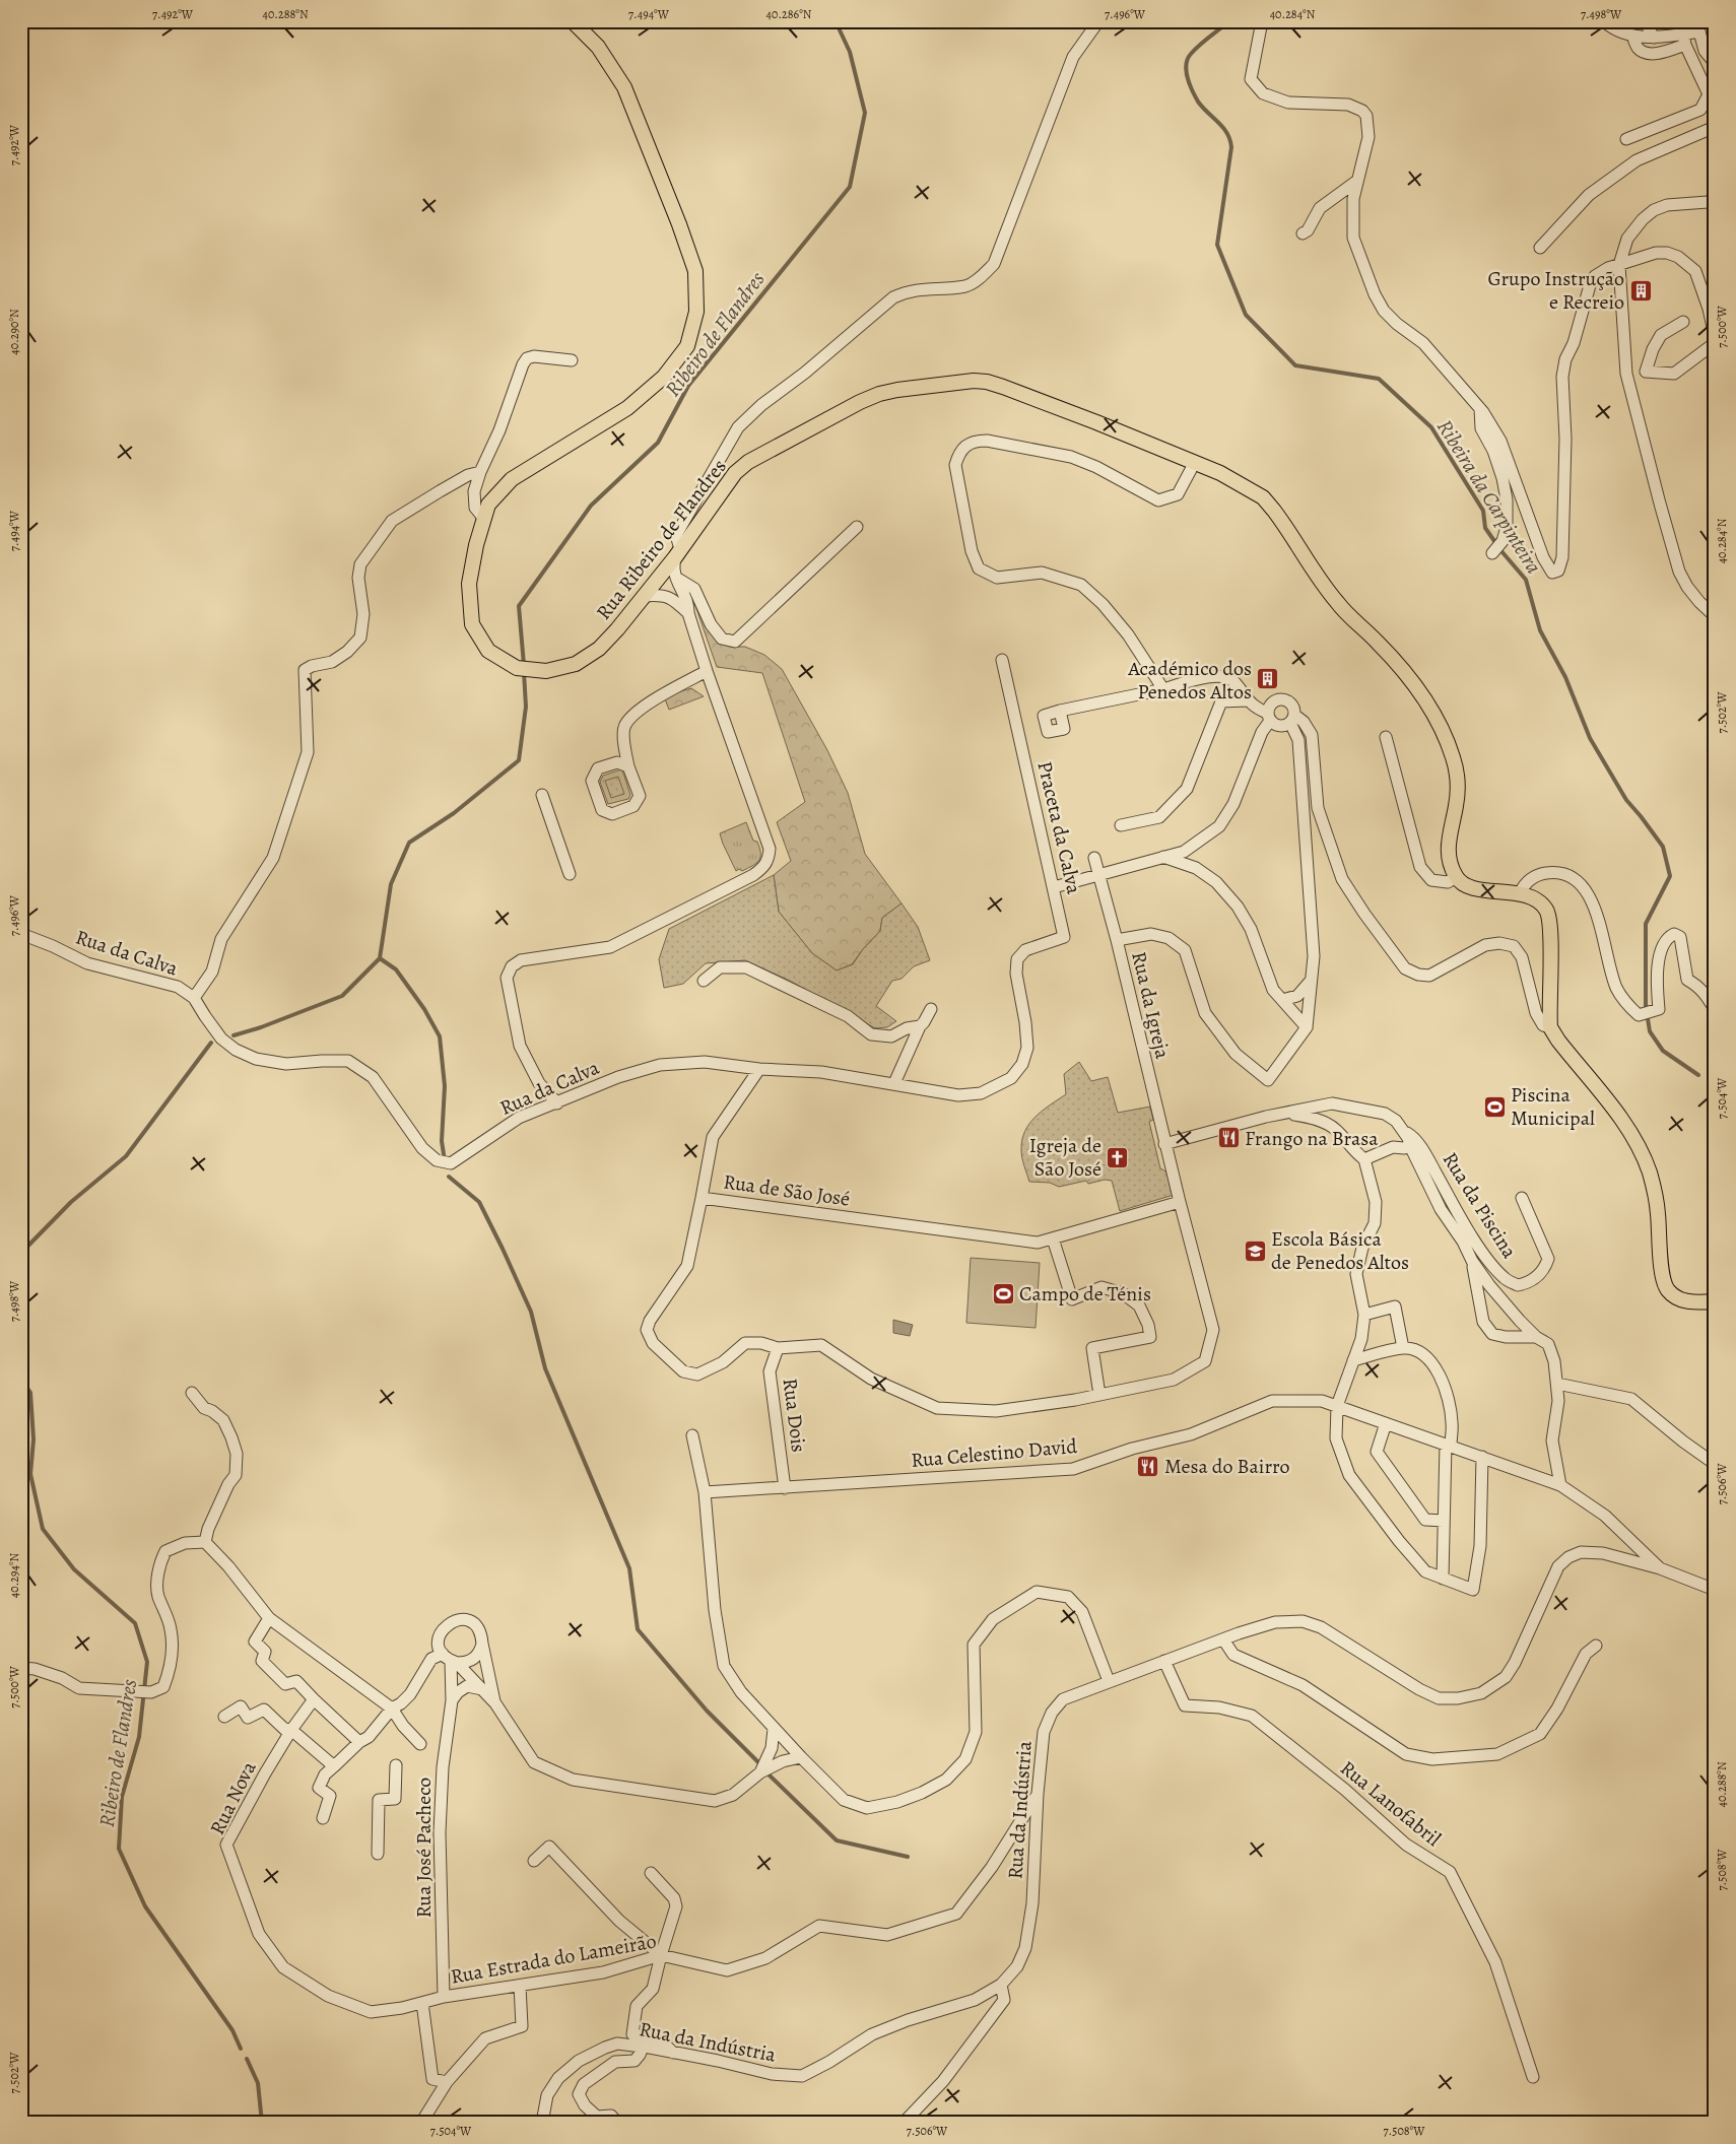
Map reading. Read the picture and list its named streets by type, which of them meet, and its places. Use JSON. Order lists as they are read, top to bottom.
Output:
{
  "streets": {
    "main road": ["Rua Ribeiro de Flandres"],
    "street": [
      "Praceta da Calva",
      "Rua da Calva",
      "Rua da Igreja",
      "Rua de São José",
      "Rua da Piscina",
      "Rua Dois",
      "Rua Celestino David",
      "Rua Nova",
      "Rua Lanofabril",
      "Rua da Indústria",
      "Rua José Pacheco",
      "Rua Estrada do Lameirão"
    ]
  },
  "crossings": [
    ["Praceta da Calva", "Rua da Calva"],
    ["Rua da Igreja", "Rua de São José"],
    ["Rua da Igreja", "Rua Dois"],
    ["Rua de São José", "Rua Dois"],
    ["Rua Dois", "Rua Celestino David"],
    ["Rua Celestino David", "Rua da Indústria"],
    ["Rua Nova", "Rua Estrada do Lameirão"],
    ["Rua Lanofabril", "Rua da Indústria"],
    ["Rua da Indústria", "Rua Estrada do Lameirão"],
    ["Rua José Pacheco", "Rua Estrada do Lameirão"]
  ],
  "water": ["Ribeiro de Flandres", "Ribeira da Carpinteira"],
  "places": {
    "building": ["Grupo Instrução e Recreio", "Académico dos Penedos Altos"],
    "sports": ["Piscina Municipal", "Campo de Ténis"],
    "restaurant": ["Frango na Brasa", "Mesa do Bairro"],
    "church": ["Igreja de São José"],
    "school or university": ["Escola Básica de Penedos Altos"]
  },
  "coordinates": [
    "7.492°W",
    "40.288°N",
    "7.494°W",
    "40.286°N",
    "7.496°W",
    "40.284°N",
    "7.498°W",
    "7.500°W",
    "40.290°N",
    "7.502°W",
    "7.504°W",
    "7.506°W",
    "40.294°N",
    "7.508°W"
  ]
}
